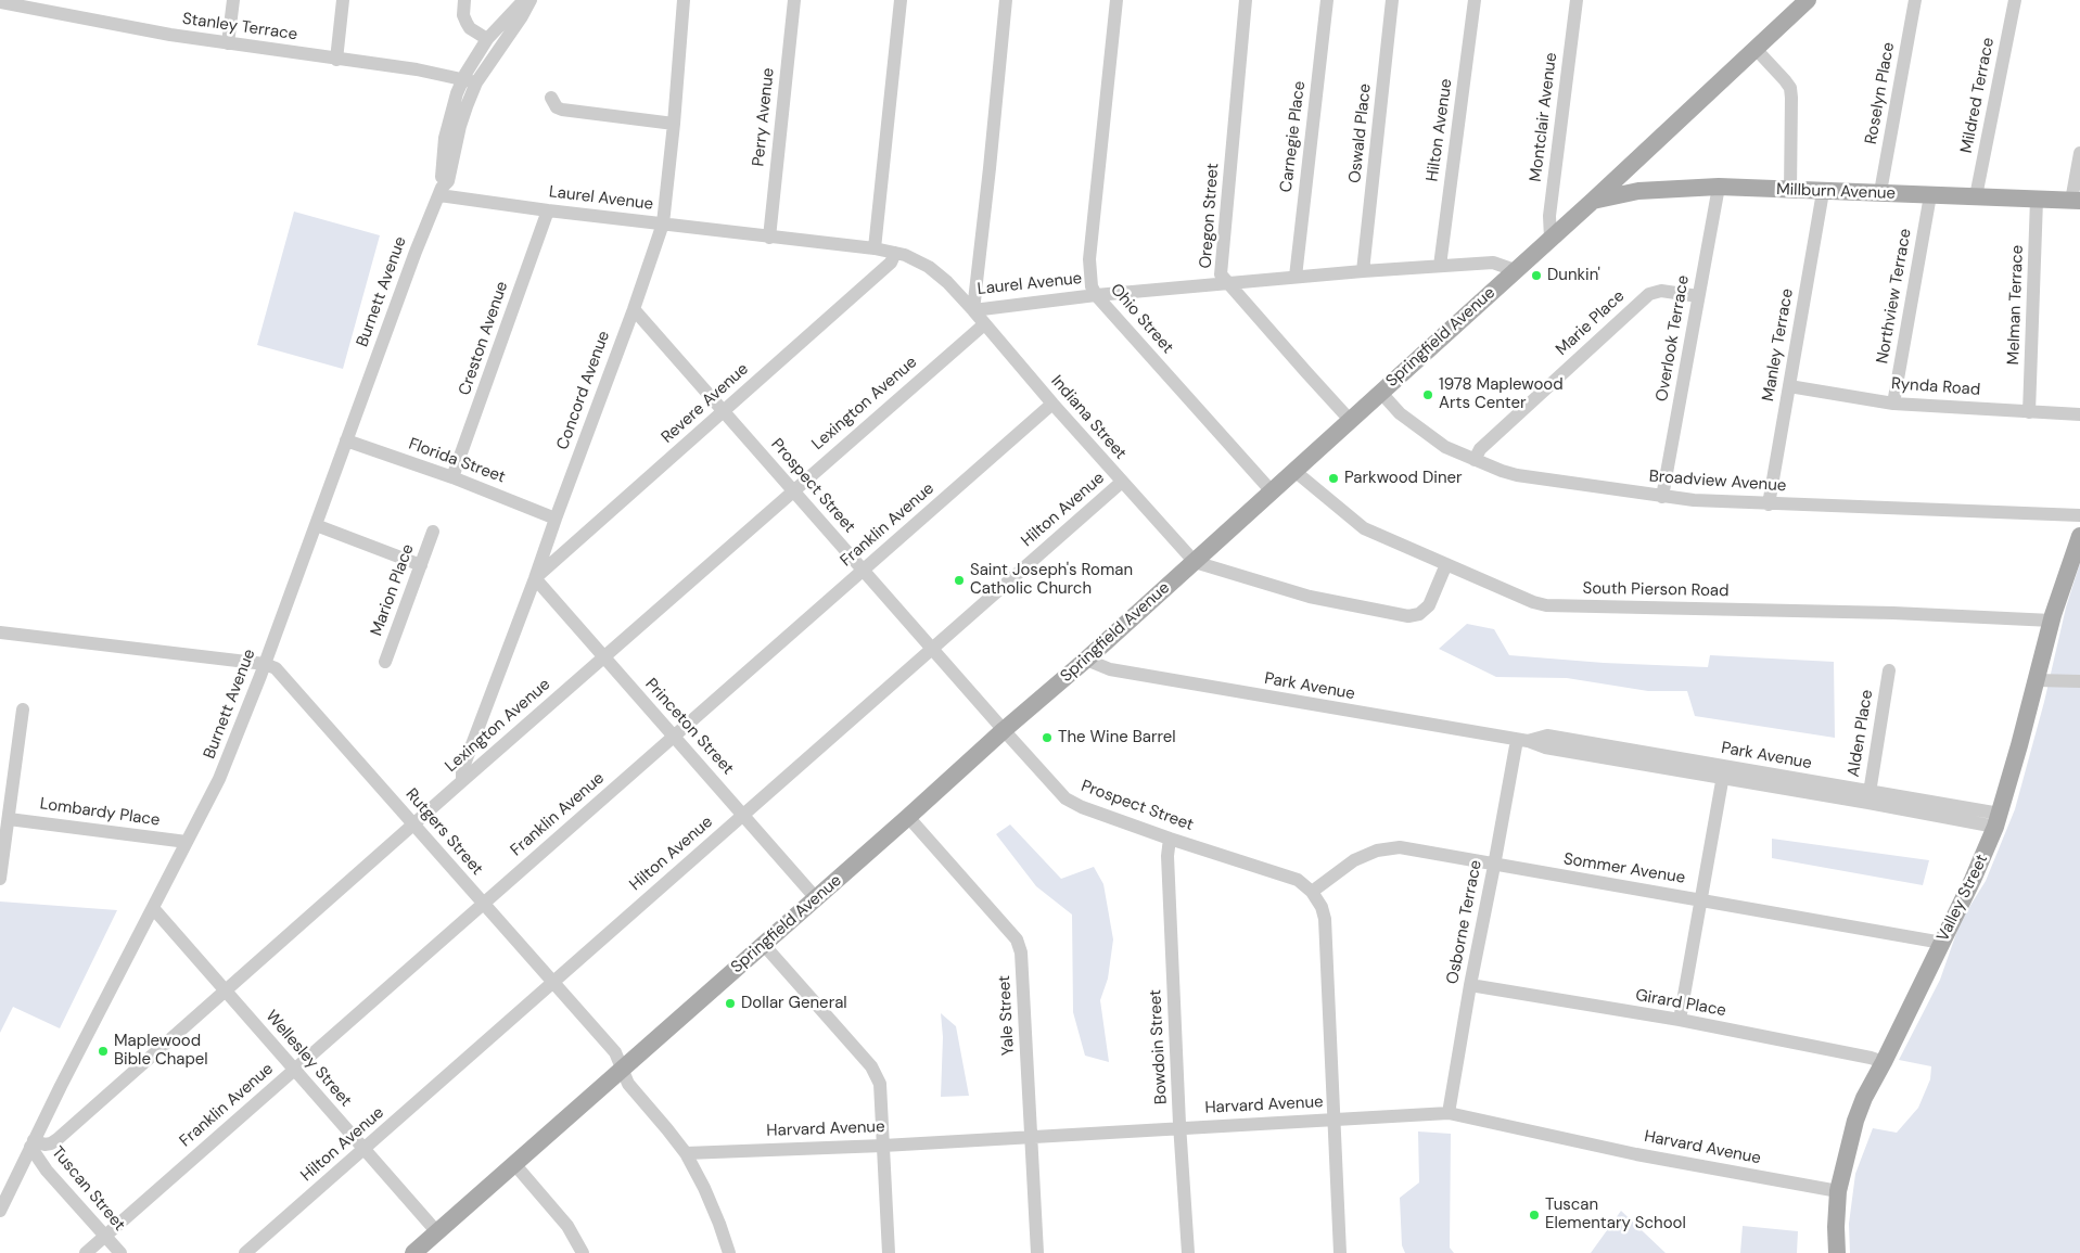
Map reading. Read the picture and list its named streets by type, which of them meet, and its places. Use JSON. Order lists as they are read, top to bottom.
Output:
{
  "streets": {
    "main road": ["Millburn Avenue", "Springfield Avenue", "Valley Street"],
    "street": [
      "Stanley Terrace",
      "Roselyn Place",
      "Mildred Terrace",
      "Perry Avenue",
      "Montclair Avenue",
      "Hilton Avenue",
      "Oswald Place",
      "Carnegie Place",
      "Laurel Avenue",
      "Oregon Street",
      "Burnett Avenue",
      "Northview Terrace",
      "Melman Terrace",
      "Ohio Street",
      "Marie Place",
      "Creston Avenue",
      "Overlook Terrace",
      "Manley Terrace",
      "Rynda Road",
      "Concord Avenue",
      "Revere Avenue",
      "Lexington Avenue",
      "Indiana Street",
      "Florida Street",
      "Broadview Avenue",
      "Prospect Street",
      "Franklin Avenue",
      "Marion Place",
      "South Pierson Road",
      "Park Avenue",
      "Princeton Street",
      "Alden Place",
      "Lombardy Place",
      "Rutgers Street",
      "Sommer Avenue",
      "Osborne Terrace",
      "Girard Place",
      "Yale Street",
      "Bowdoin Street",
      "Wellesley Street",
      "Harvard Avenue",
      "Tuscan Street"
    ]
  },
  "crossings": [
    ["Stanley Terrace", "Burnett Avenue"],
    ["Roselyn Place", "Millburn Avenue"],
    ["Mildred Terrace", "Millburn Avenue"],
    ["Perry Avenue", "Laurel Avenue"],
    ["Montclair Avenue", "Springfield Avenue"],
    ["Hilton Avenue", "Laurel Avenue"],
    ["Hilton Avenue", "Indiana Street"],
    ["Hilton Avenue", "Prospect Street"],
    ["Hilton Avenue", "Princeton Street"],
    ["Hilton Avenue", "Rutgers Street"],
    ["Hilton Avenue", "Wellesley Street"],
    ["Oswald Place", "Laurel Avenue"],
    ["Carnegie Place", "Laurel Avenue"],
    ["Millburn Avenue", "Northview Terrace"],
    ["Millburn Avenue", "Melman Terrace"],
    ["Millburn Avenue", "Springfield Avenue"],
    ["Millburn Avenue", "Overlook Terrace"],
    ["Millburn Avenue", "Manley Terrace"],
    ["Laurel Avenue", "Oregon Street"],
    ["Laurel Avenue", "Burnett Avenue"],
    ["Laurel Avenue", "Ohio Street"],
    ["Laurel Avenue", "Springfield Avenue"],
    ["Laurel Avenue", "Creston Avenue"],
    ["Laurel Avenue", "Concord Avenue"],
    ["Laurel Avenue", "Revere Avenue"],
    ["Laurel Avenue", "Indiana Street"],
    ["Oregon Street", "Springfield Avenue"],
    ["Burnett Avenue", "Lexington Avenue"],
    ["Burnett Avenue", "Florida Street"],
    ["Burnett Avenue", "Lombardy Place"],
    ["Burnett Avenue", "Rutgers Street"],
    ["Burnett Avenue", "Wellesley Street"],
    ["Burnett Avenue", "Tuscan Street"],
    ["Northview Terrace", "Rynda Road"],
    ["Melman Terrace", "Rynda Road"],
    ["Ohio Street", "Springfield Avenue"],
    ["Marie Place", "Overlook Terrace"],
    ["Marie Place", "Broadview Avenue"],
    ["Springfield Avenue", "Indiana Street"],
    ["Springfield Avenue", "Broadview Avenue"],
    ["Springfield Avenue", "Prospect Street"],
    ["Springfield Avenue", "South Pierson Road"],
    ["Springfield Avenue", "Park Avenue"],
    ["Springfield Avenue", "Princeton Street"],
    ["Springfield Avenue", "Rutgers Street"],
    ["Springfield Avenue", "Yale Street"],
    ["Springfield Avenue", "Wellesley Street"],
    ["Creston Avenue", "Florida Street"],
    ["Overlook Terrace", "Broadview Avenue"],
    ["Manley Terrace", "Rynda Road"],
    ["Manley Terrace", "Broadview Avenue"],
    ["Concord Avenue", "Revere Avenue"],
    ["Concord Avenue", "Lexington Avenue"],
    ["Concord Avenue", "Florida Street"],
    ["Concord Avenue", "Prospect Street"],
    ["Concord Avenue", "Princeton Street"],
    ["Revere Avenue", "Prospect Street"],
    ["Revere Avenue", "Princeton Street"],
    ["Lexington Avenue", "Indiana Street"],
    ["Lexington Avenue", "Prospect Street"],
    ["Lexington Avenue", "Princeton Street"],
    ["Lexington Avenue", "Rutgers Street"],
    ["Lexington Avenue", "Wellesley Street"],
    ["Lexington Avenue", "Tuscan Street"],
    ["Indiana Street", "Franklin Avenue"],
    ["Prospect Street", "Franklin Avenue"],
    ["Prospect Street", "Sommer Avenue"],
    ["Prospect Street", "Bowdoin Street"],
    ["Franklin Avenue", "Princeton Street"],
    ["Franklin Avenue", "Rutgers Street"],
    ["Franklin Avenue", "Wellesley Street"],
    ["Franklin Avenue", "Tuscan Street"],
    ["South Pierson Road", "Valley Street"],
    ["Park Avenue", "Alden Place"],
    ["Park Avenue", "Valley Street"],
    ["Park Avenue", "Osborne Terrace"],
    ["Rutgers Street", "Harvard Avenue"],
    ["Sommer Avenue", "Valley Street"],
    ["Sommer Avenue", "Osborne Terrace"],
    ["Valley Street", "Girard Place"],
    ["Valley Street", "Harvard Avenue"],
    ["Osborne Terrace", "Girard Place"],
    ["Osborne Terrace", "Harvard Avenue"],
    ["Yale Street", "Harvard Avenue"],
    ["Bowdoin Street", "Harvard Avenue"]
  ],
  "places": [
    "Dunkin'",
    "1978 Maplewood Arts Center",
    "Parkwood Diner",
    "Saint Joseph's Roman Catholic Church",
    "The Wine Barrel",
    "Dollar General",
    "Maplewood Bible Chapel",
    "Tuscan Elementary School"
  ]
}
